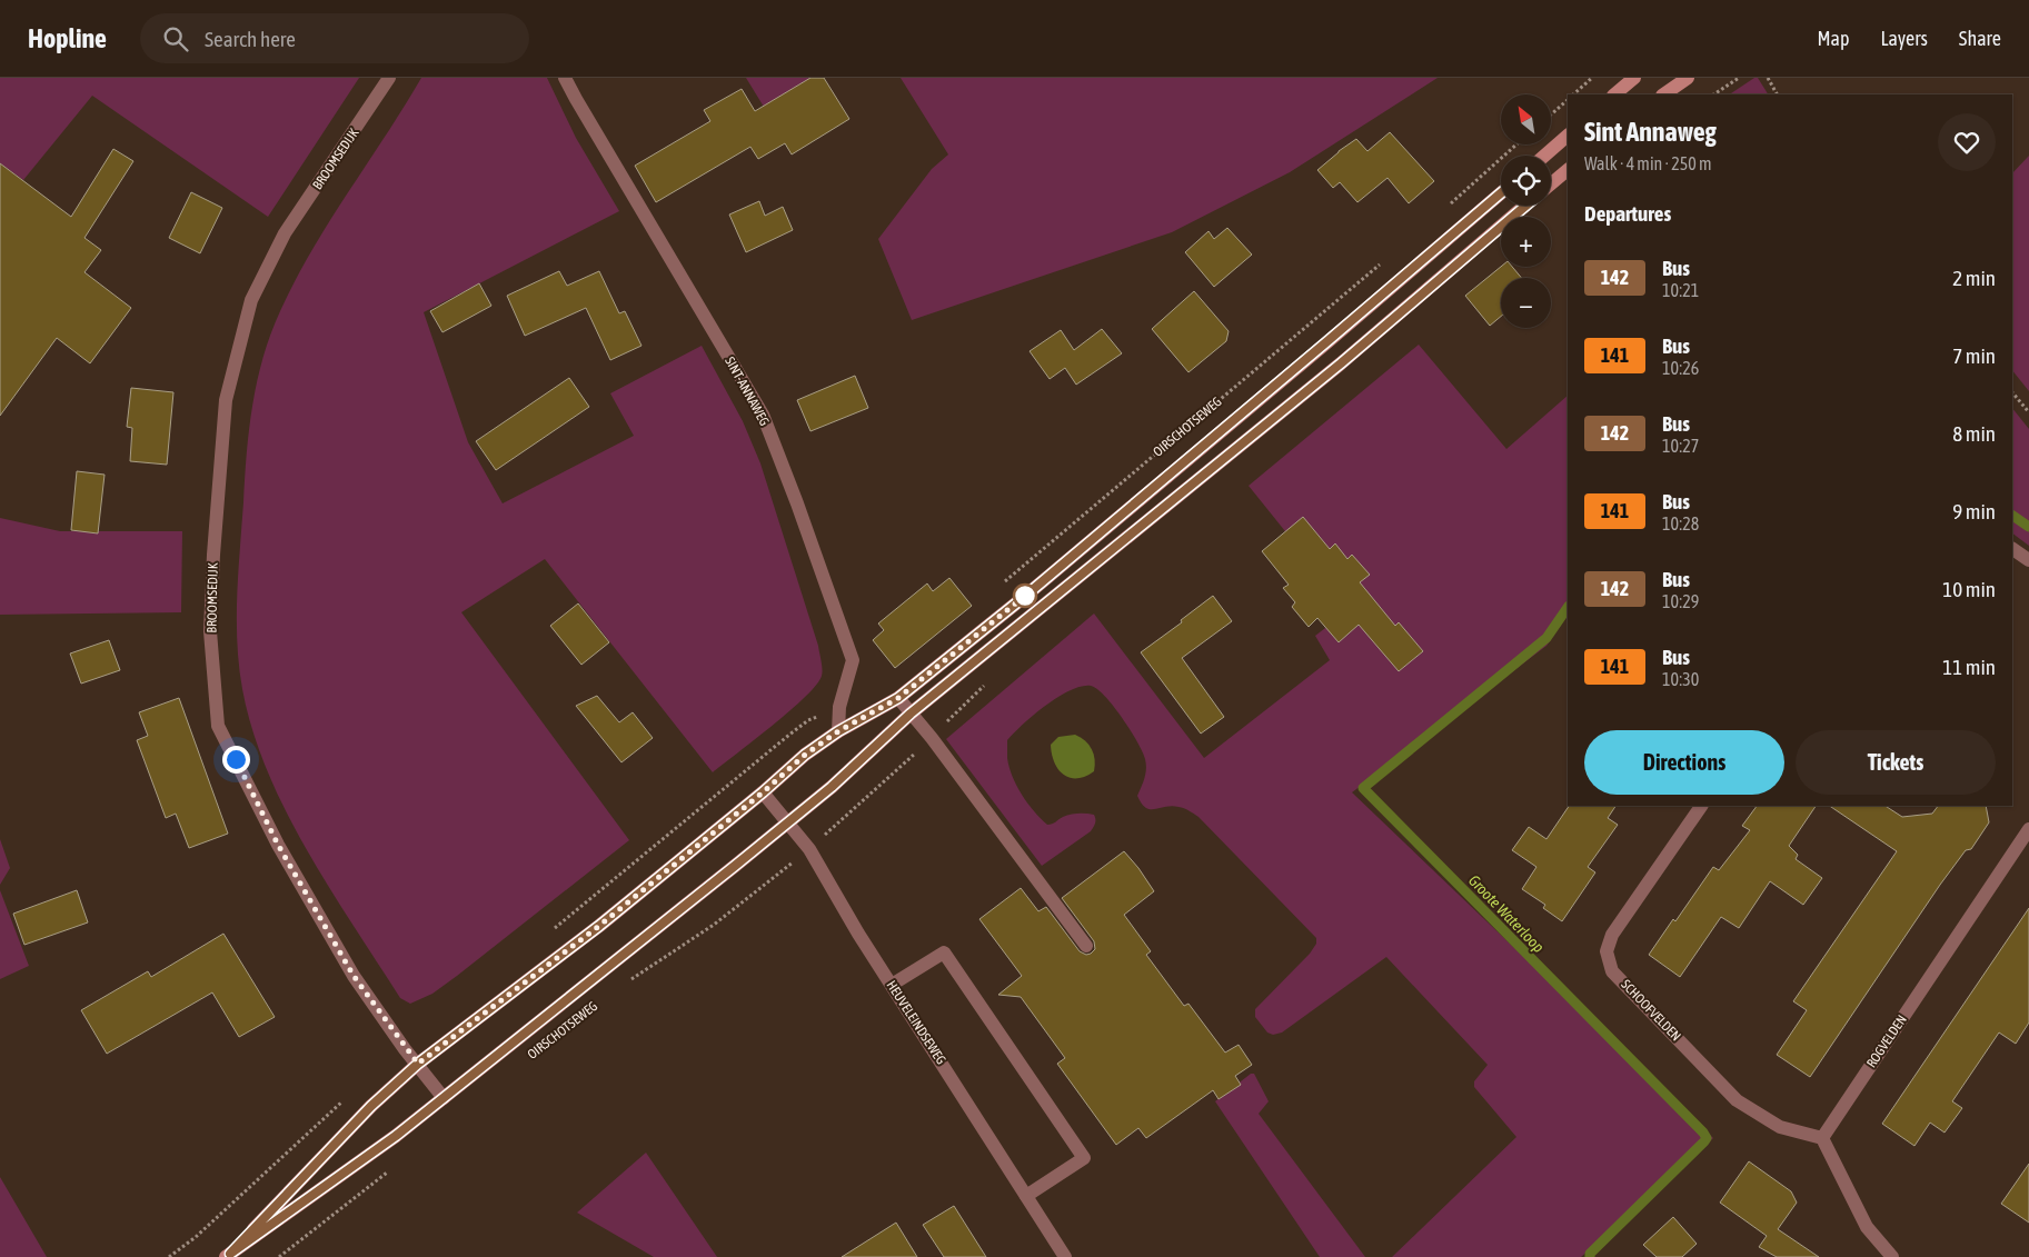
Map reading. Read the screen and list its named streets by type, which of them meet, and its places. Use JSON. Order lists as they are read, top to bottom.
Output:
{
  "streets": {
    "main road": ["OIRSCHOTSEWEG"],
    "street": [
      "BROOMSEDIJK",
      "SINT-ANNAWEG",
      "SCHOOFVELDEN",
      "HEUVELEINDSEWEG",
      "ROGVELDEN"
    ]
  },
  "crossings": [
    ["BROOMSEDIJK", "OIRSCHOTSEWEG"],
    ["SINT-ANNAWEG", "OIRSCHOTSEWEG"],
    ["OIRSCHOTSEWEG", "HEUVELEINDSEWEG"],
    ["SCHOOFVELDEN", "ROGVELDEN"]
  ],
  "water": ["Groote Waterloop"],
  "lines": ["bus line 142"],
  "north": "top left",
  "page": {
    "header": "Hopline",
    "search": "Search here",
    "nav": ["Map", "Layers", "Share"],
    "map_buttons": ["+", "−"],
    "heading": [
      ["Sint Annaweg", "Walk · 4 min · 250 m"],
      "Departures"
    ],
    "list": [
      {
        "mark": "142",
        "name": "Bus",
        "note": "10:21",
        "value": "2 min"
      },
      {
        "mark": "141",
        "name": "Bus",
        "note": "10:26",
        "value": "7 min"
      },
      {
        "mark": "142",
        "name": "Bus",
        "note": "10:27",
        "value": "8 min"
      },
      {
        "mark": "141",
        "name": "Bus",
        "note": "10:28",
        "value": "9 min"
      },
      {
        "mark": "142",
        "name": "Bus",
        "note": "10:29",
        "value": "10 min"
      },
      {
        "mark": "141",
        "name": "Bus",
        "note": "10:30",
        "value": "11 min"
      }
    ],
    "buttons": ["Directions", "Tickets"]
  }
}
